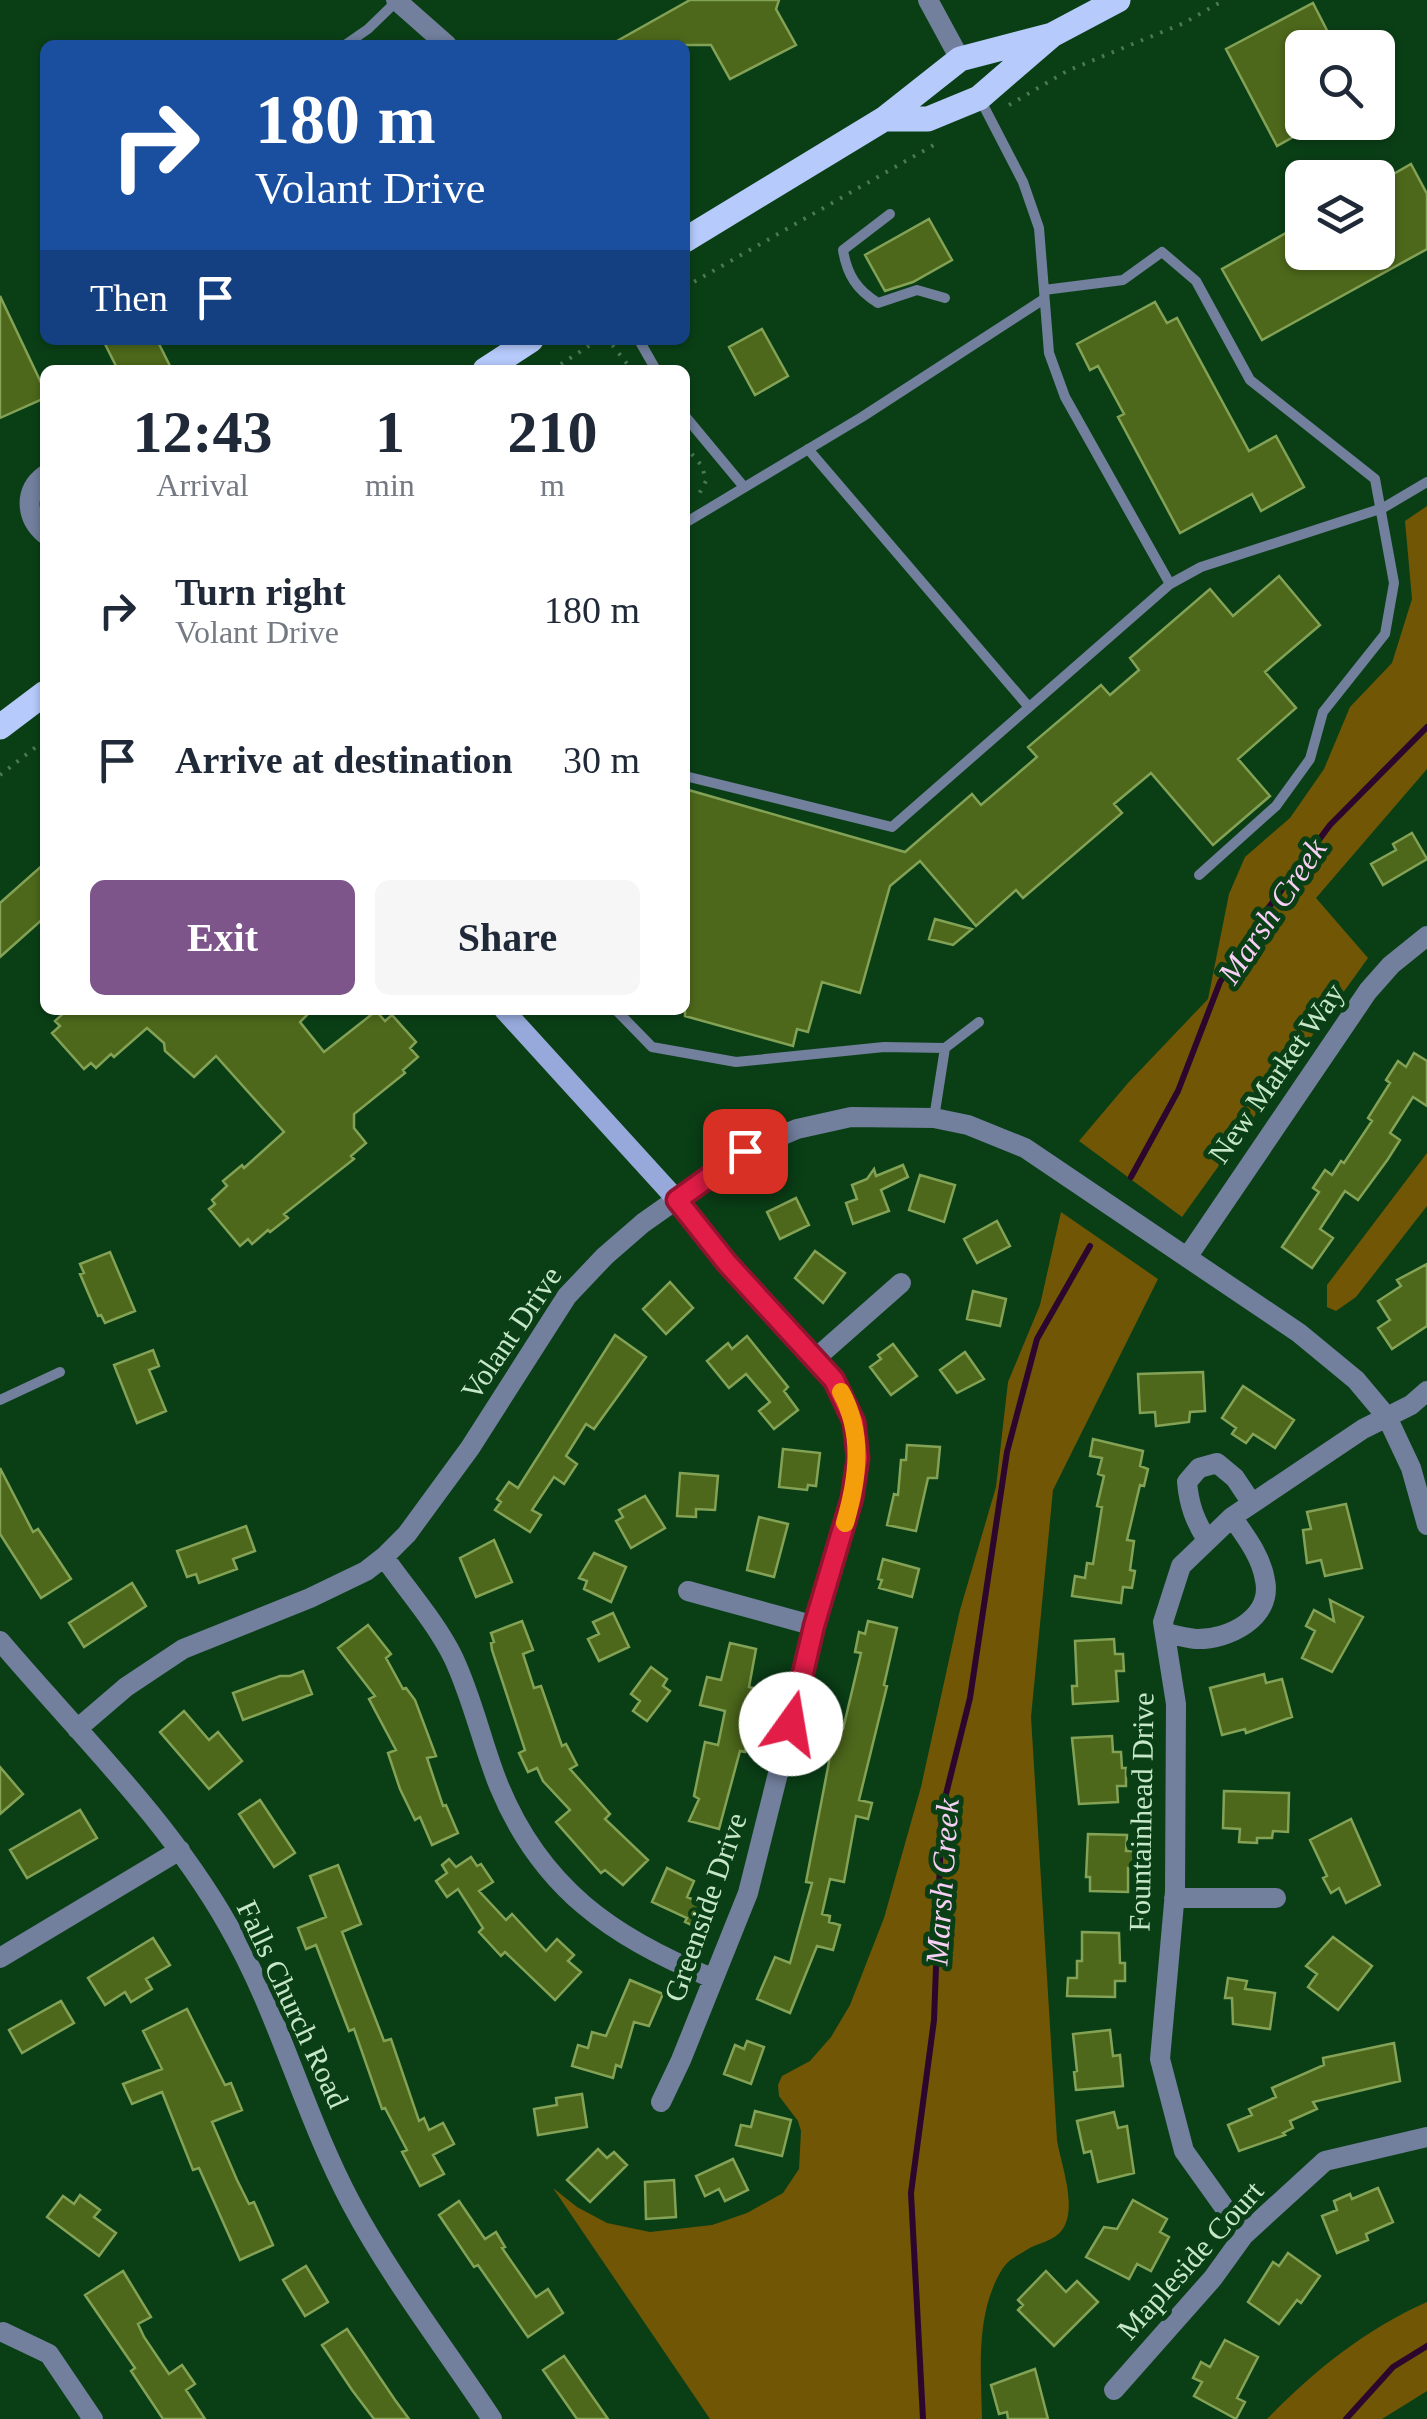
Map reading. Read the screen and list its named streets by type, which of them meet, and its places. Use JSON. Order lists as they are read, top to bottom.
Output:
{
  "streets": {
    "street": [
      "New Market Way",
      "Volant Drive",
      "Fountainhead Drive",
      "Greenside Drive",
      "Falls Church Road",
      "Mapleside Court"
    ]
  },
  "crossings": [
    ["New Market Way", "Volant Drive"],
    ["Volant Drive", "Fountainhead Drive"],
    ["Volant Drive", "Greenside Drive"],
    ["Volant Drive", "Falls Church Road"],
    ["Fountainhead Drive", "Mapleside Court"]
  ],
  "water": ["Marsh Creek"],
  "page": {
    "turn": ["180 m", "Volant Drive"],
    "then": "Then",
    "eta": [
      "12:43",
      "Arrival",
      "1",
      "min",
      "210",
      "m"
    ],
    "list": [
      {
        "name": "Turn right",
        "note": "Volant Drive",
        "value": "180 m"
      },
      {
        "name": "Arrive at destination",
        "value": "30 m"
      }
    ],
    "buttons": ["Exit", "Share"]
  }
}
